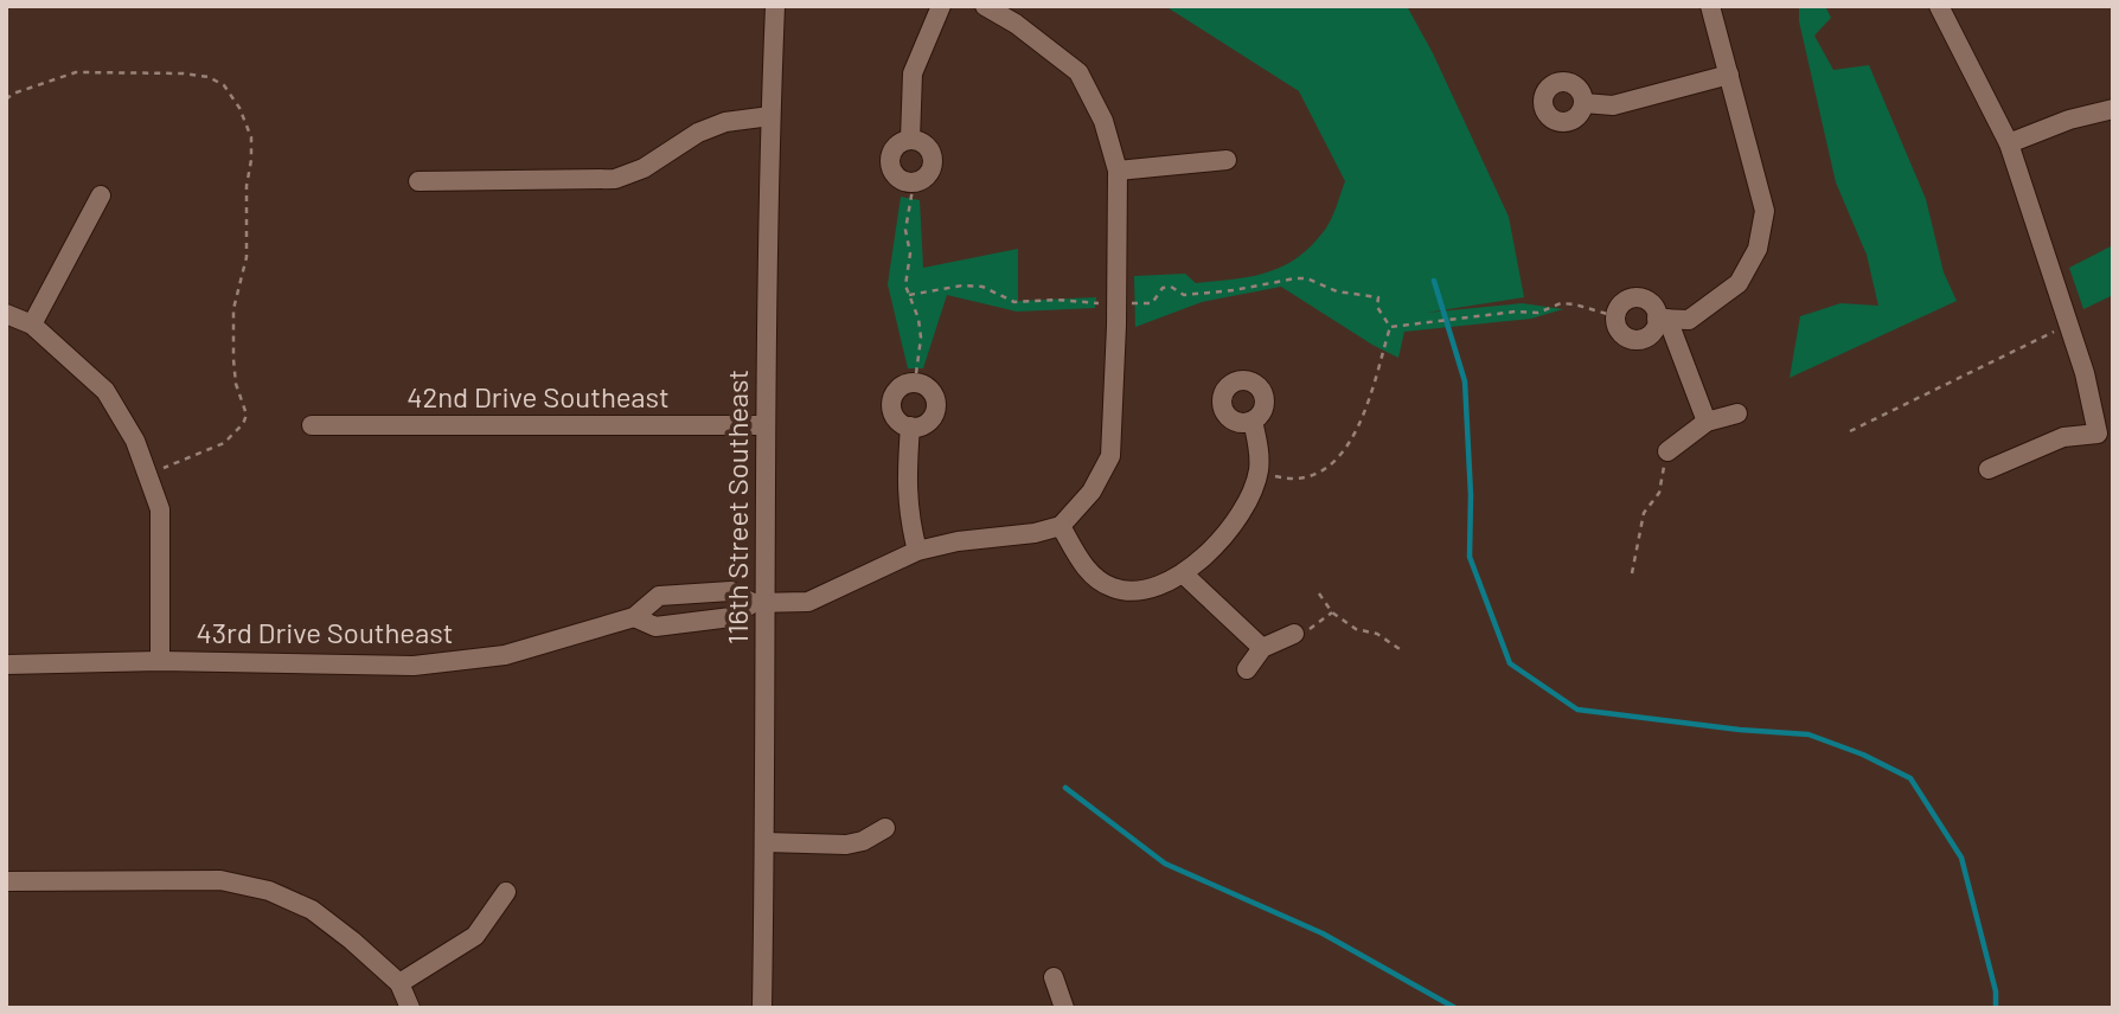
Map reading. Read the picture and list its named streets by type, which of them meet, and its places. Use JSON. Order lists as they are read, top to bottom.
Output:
{
  "streets": {
    "street": ["42nd Drive Southeast", "116th Street Southeast", "43rd Drive Southeast"]
  },
  "crossings": [
    ["42nd Drive Southeast", "116th Street Southeast"],
    ["116th Street Southeast", "43rd Drive Southeast"]
  ]
}
